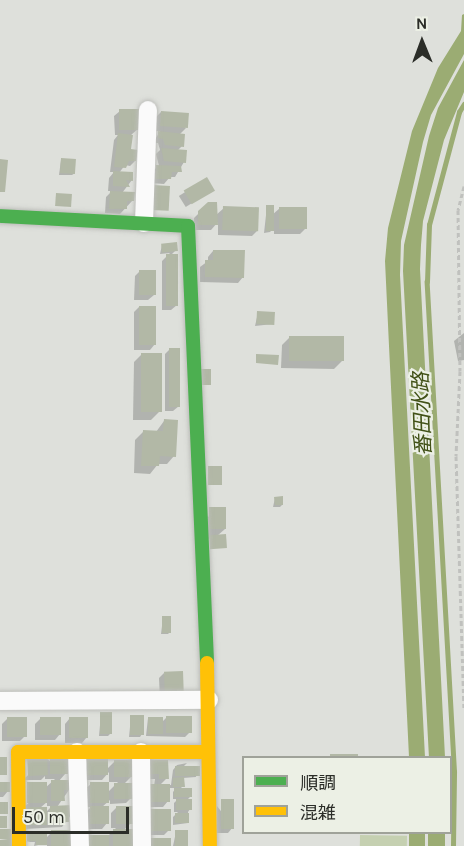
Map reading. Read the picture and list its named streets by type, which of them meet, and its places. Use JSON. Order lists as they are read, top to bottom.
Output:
{
  "water": ["番田水路"],
  "legend": ["順調", "混雑"],
  "scale_bar": "50 m",
  "north": "top"
}
